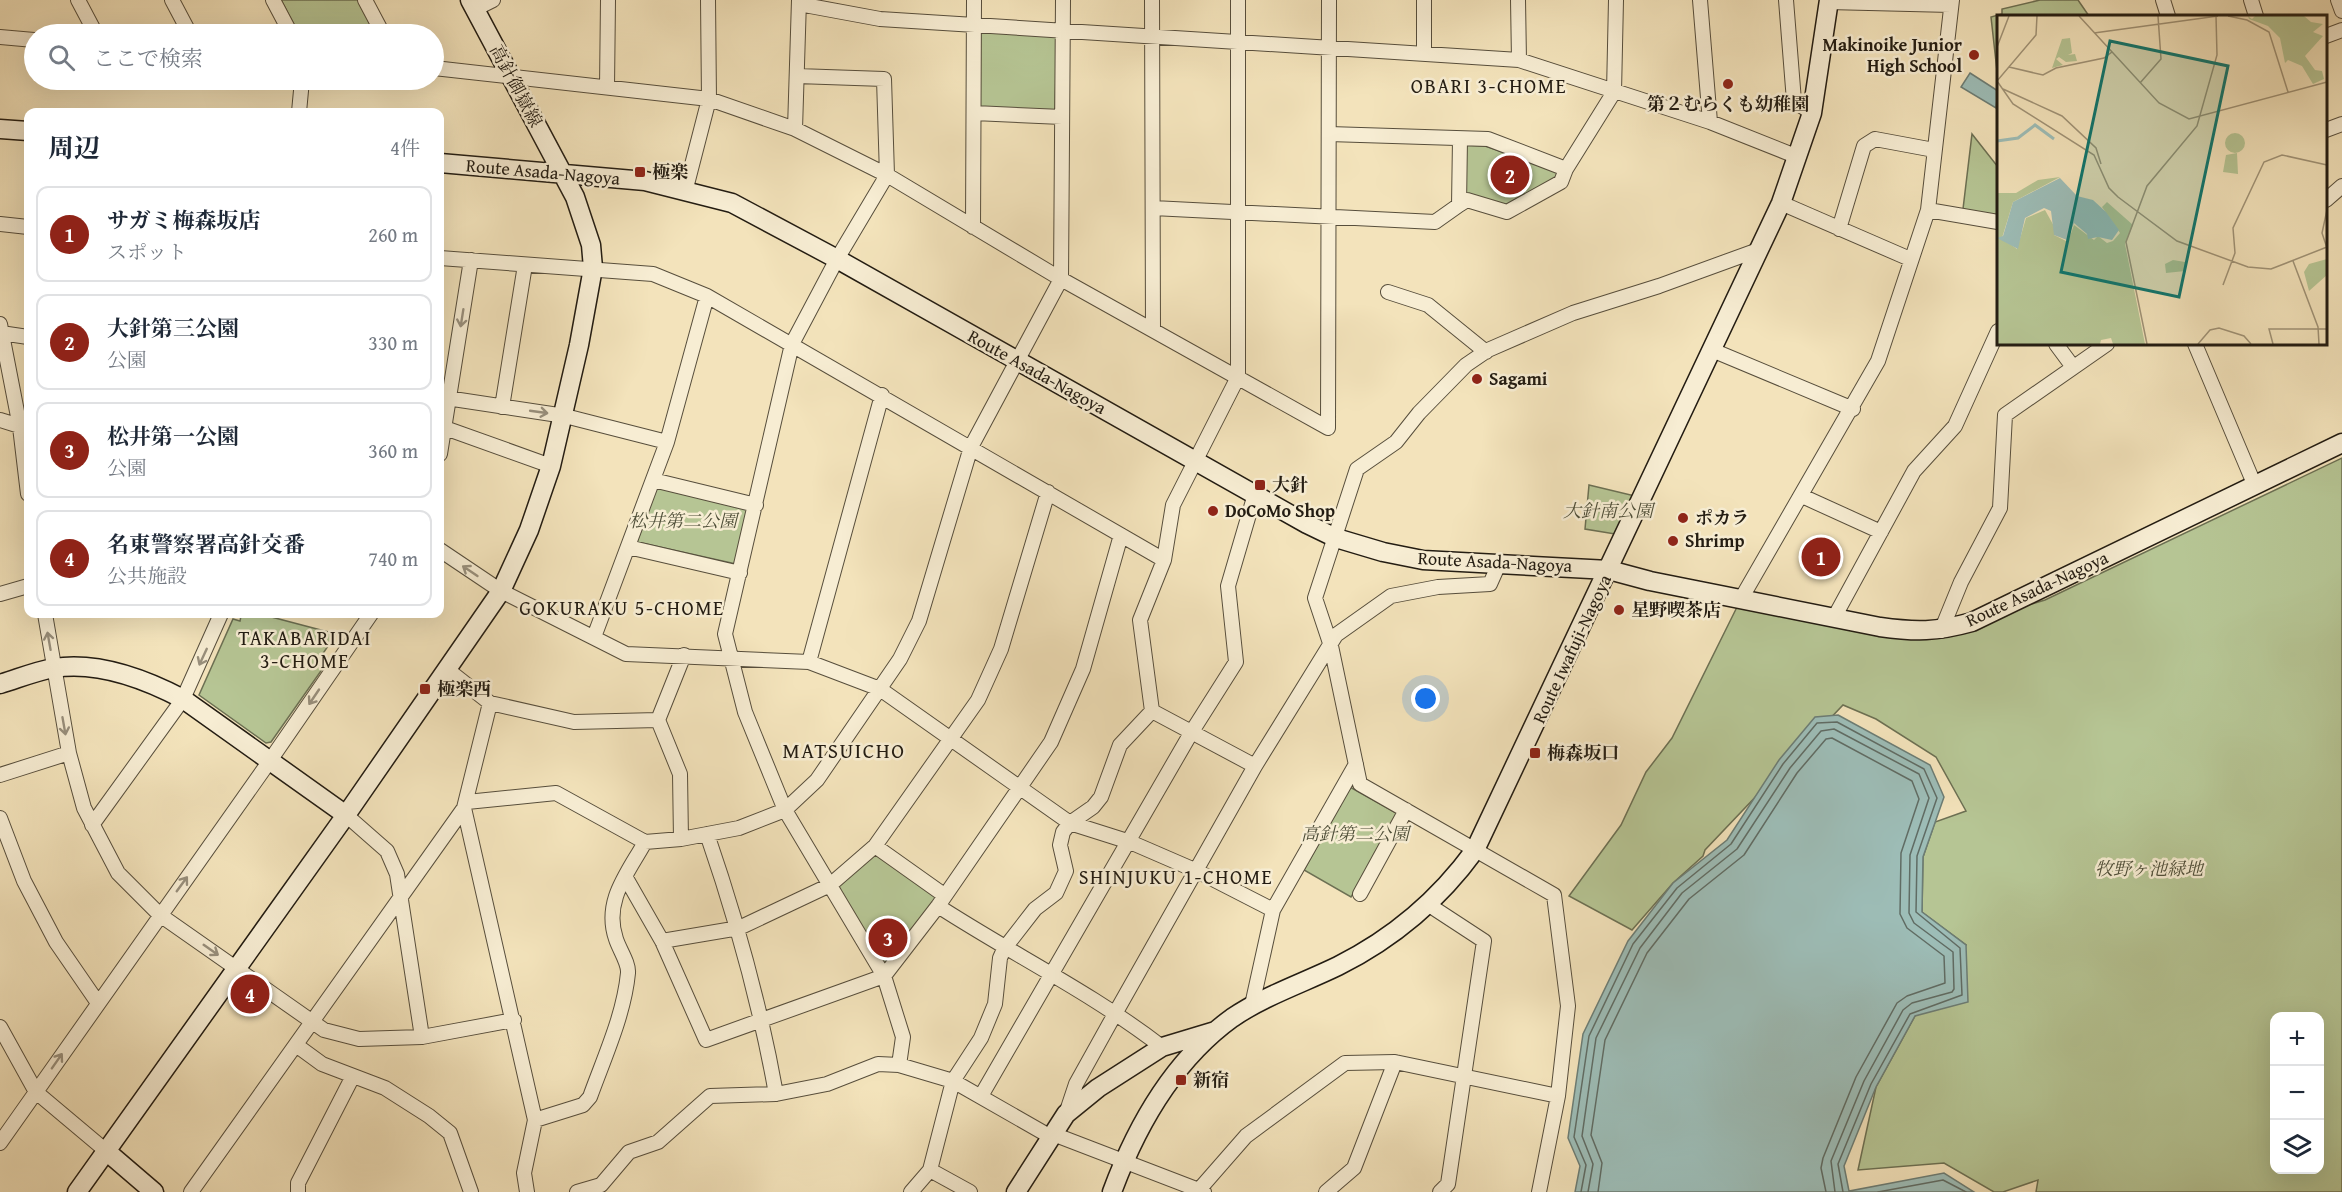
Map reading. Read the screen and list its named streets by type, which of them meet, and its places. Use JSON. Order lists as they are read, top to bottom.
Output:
{
  "streets": {
    "main road": ["高針御嶽線", "Route Asada-Nagoya", "Route Iwafuji-Nagoya"]
  },
  "crossings": [
    ["高針御嶽線", "Route Asada-Nagoya"],
    ["Route Asada-Nagoya", "Route Iwafuji-Nagoya"]
  ],
  "districts": [
    "OBARI 3-CHOME",
    "GOKURAKU 5-CHOME",
    "TAKABARIDAI 3-CHOME",
    "MATSUICHO",
    "SHINJUKU 1-CHOME"
  ],
  "parks": [
    "大針南公園",
    "松井第二公園",
    "高針第二公園",
    "牧野ヶ池緑地"
  ],
  "places": {
    "other": [
      "Makinoike Junior High School",
      "第２むらくも幼稚園",
      "Sagami",
      "DoCoMo Shop",
      "ポカラ",
      "Shrimp",
      "星野喫茶店"
    ],
    "transit": [
      "極楽",
      "大針",
      "極楽西",
      "梅森坂口",
      "新宿"
    ]
  },
  "page": {
    "search": "ここで検索",
    "heading": ["周辺", "4件"],
    "pins": [
      "2",
      "1",
      "3",
      "4"
    ],
    "list": [
      {
        "mark": "1",
        "name": "サガミ梅森坂店",
        "note": "スポット",
        "value": "260 m"
      },
      {
        "mark": "2",
        "name": "大針第三公園",
        "note": "公園",
        "value": "330 m"
      },
      {
        "mark": "3",
        "name": "松井第一公園",
        "note": "公園",
        "value": "360 m"
      },
      {
        "mark": "4",
        "name": "名東警察署高針交番",
        "note": "公共施設",
        "value": "740 m"
      }
    ],
    "map_buttons": ["+", "−"]
  }
}
